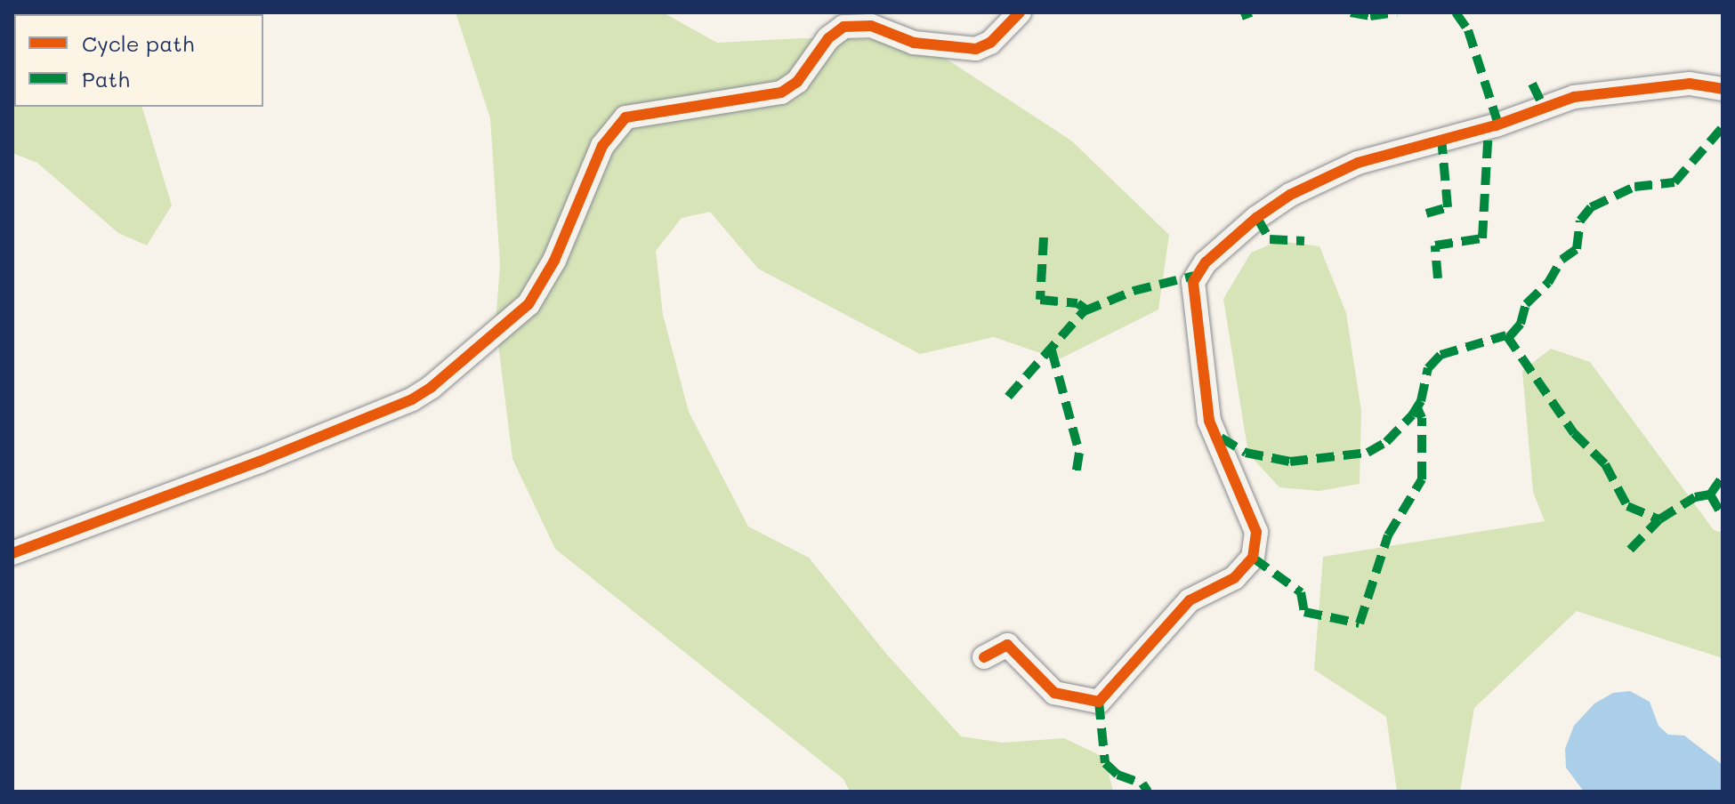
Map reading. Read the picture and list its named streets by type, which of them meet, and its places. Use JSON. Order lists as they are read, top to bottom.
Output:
{
  "legend": ["Cycle path", "Path"]
}
